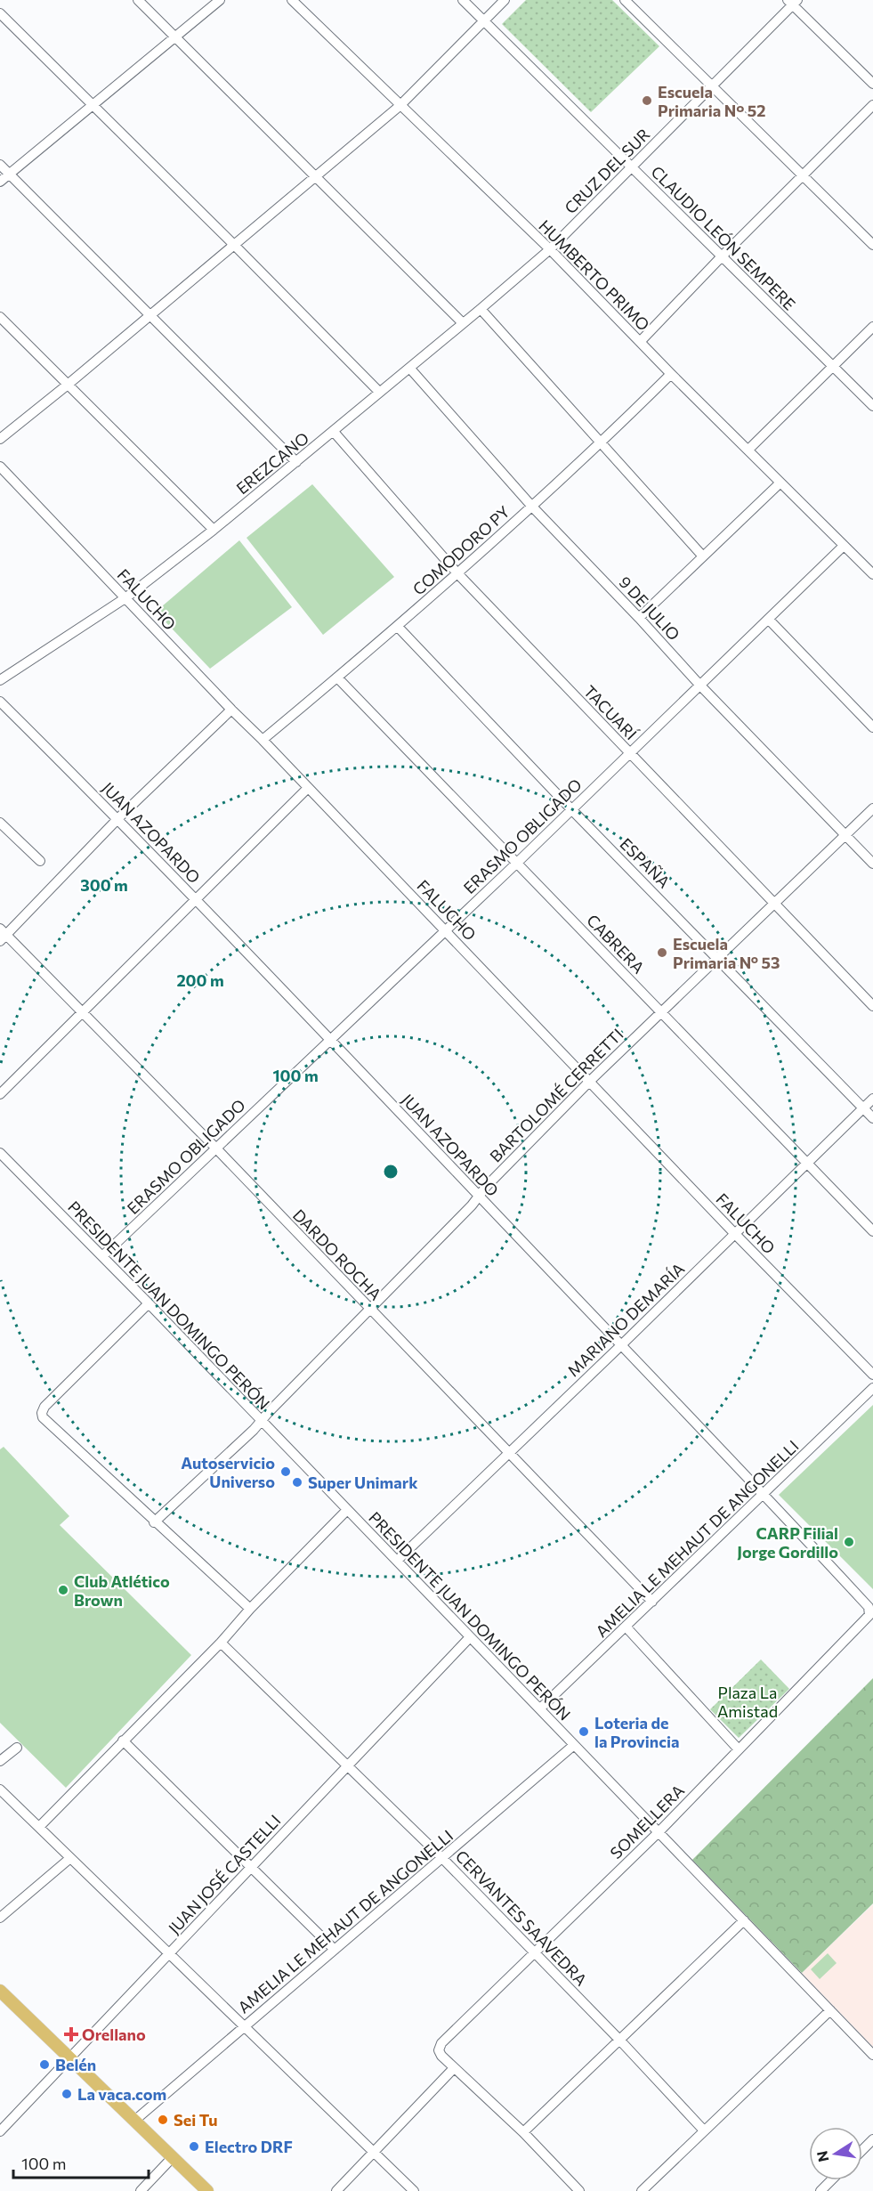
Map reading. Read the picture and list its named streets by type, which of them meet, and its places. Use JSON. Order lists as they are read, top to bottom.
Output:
{
  "streets": {
    "street": [
      "CRUZ DEL SUR",
      "CLAUDIO LEÓN SEMPERE",
      "HUMBERTO PRIMO",
      "EREZCANO",
      "COMODORO PY",
      "FALUCHO",
      "9 DE JULIO",
      "TACUARÍ",
      "JUAN AZOPARDO",
      "ERASMO OBLIGADO",
      "ESPAÑA",
      "CABRERA",
      "BARTOLOMÉ CERRETTI",
      "DARDO ROCHA",
      "PRESIDENTE JUAN DOMINGO PERÓN",
      "MARIANO DEMARÍA",
      "AMELIA LE MEHAUT DE ANGONELLI",
      "SOMELLERA",
      "JUAN JOSÉ CASTELLI",
      "CERVANTES SAAVEDRA"
    ]
  },
  "crossings": [
    ["CRUZ DEL SUR", "CLAUDIO LEÓN SEMPERE"],
    ["CRUZ DEL SUR", "HUMBERTO PRIMO"],
    ["CRUZ DEL SUR", "EREZCANO"],
    ["HUMBERTO PRIMO", "EREZCANO"],
    ["HUMBERTO PRIMO", "COMODORO PY"],
    ["HUMBERTO PRIMO", "ERASMO OBLIGADO"],
    ["EREZCANO", "FALUCHO"],
    ["EREZCANO", "9 DE JULIO"],
    ["EREZCANO", "TACUARÍ"],
    ["COMODORO PY", "FALUCHO"],
    ["COMODORO PY", "9 DE JULIO"],
    ["COMODORO PY", "TACUARÍ"],
    ["COMODORO PY", "ESPAÑA"],
    ["COMODORO PY", "CABRERA"],
    ["FALUCHO", "ERASMO OBLIGADO"],
    ["FALUCHO", "BARTOLOMÉ CERRETTI"],
    ["FALUCHO", "MARIANO DEMARÍA"],
    ["9 DE JULIO", "ERASMO OBLIGADO"],
    ["9 DE JULIO", "BARTOLOMÉ CERRETTI"],
    ["TACUARÍ", "ERASMO OBLIGADO"],
    ["TACUARÍ", "BARTOLOMÉ CERRETTI"],
    ["JUAN AZOPARDO", "ERASMO OBLIGADO"],
    ["JUAN AZOPARDO", "BARTOLOMÉ CERRETTI"],
    ["JUAN AZOPARDO", "MARIANO DEMARÍA"],
    ["JUAN AZOPARDO", "AMELIA LE MEHAUT DE ANGONELLI"],
    ["JUAN AZOPARDO", "SOMELLERA"],
    ["ERASMO OBLIGADO", "ESPAÑA"],
    ["ERASMO OBLIGADO", "CABRERA"],
    ["ERASMO OBLIGADO", "DARDO ROCHA"],
    ["ERASMO OBLIGADO", "PRESIDENTE JUAN DOMINGO PERÓN"],
    ["ESPAÑA", "BARTOLOMÉ CERRETTI"],
    ["ESPAÑA", "MARIANO DEMARÍA"],
    ["CABRERA", "BARTOLOMÉ CERRETTI"],
    ["CABRERA", "MARIANO DEMARÍA"],
    ["BARTOLOMÉ CERRETTI", "DARDO ROCHA"],
    ["BARTOLOMÉ CERRETTI", "PRESIDENTE JUAN DOMINGO PERÓN"],
    ["DARDO ROCHA", "MARIANO DEMARÍA"],
    ["DARDO ROCHA", "AMELIA LE MEHAUT DE ANGONELLI"],
    ["PRESIDENTE JUAN DOMINGO PERÓN", "MARIANO DEMARÍA"],
    ["PRESIDENTE JUAN DOMINGO PERÓN", "AMELIA LE MEHAUT DE ANGONELLI"],
    ["PRESIDENTE JUAN DOMINGO PERÓN", "SOMELLERA"],
    ["PRESIDENTE JUAN DOMINGO PERÓN", "JUAN JOSÉ CASTELLI"],
    ["AMELIA LE MEHAUT DE ANGONELLI", "CERVANTES SAAVEDRA"],
    ["SOMELLERA", "CERVANTES SAAVEDRA"],
    ["JUAN JOSÉ CASTELLI", "CERVANTES SAAVEDRA"]
  ],
  "parks": ["Plaza La Amistad"],
  "places": {
    "other": [
      "Escuela Primaria N° 52",
      "Escuela Primaria Nº 53",
      "Autoservicio Universo",
      "Super Unimark",
      "CARP Filial Jorge Gordillo",
      "Club Atlético Brown",
      "Loteria de la Provincia",
      "Belén",
      "La vaca.com",
      "Sei Tu",
      "Electro DRF"
    ],
    "health": ["Orellano"]
  },
  "scale_bar": "100 m",
  "north": "left",
  "rings": ["300 m", "200 m", "100 m"]
}
